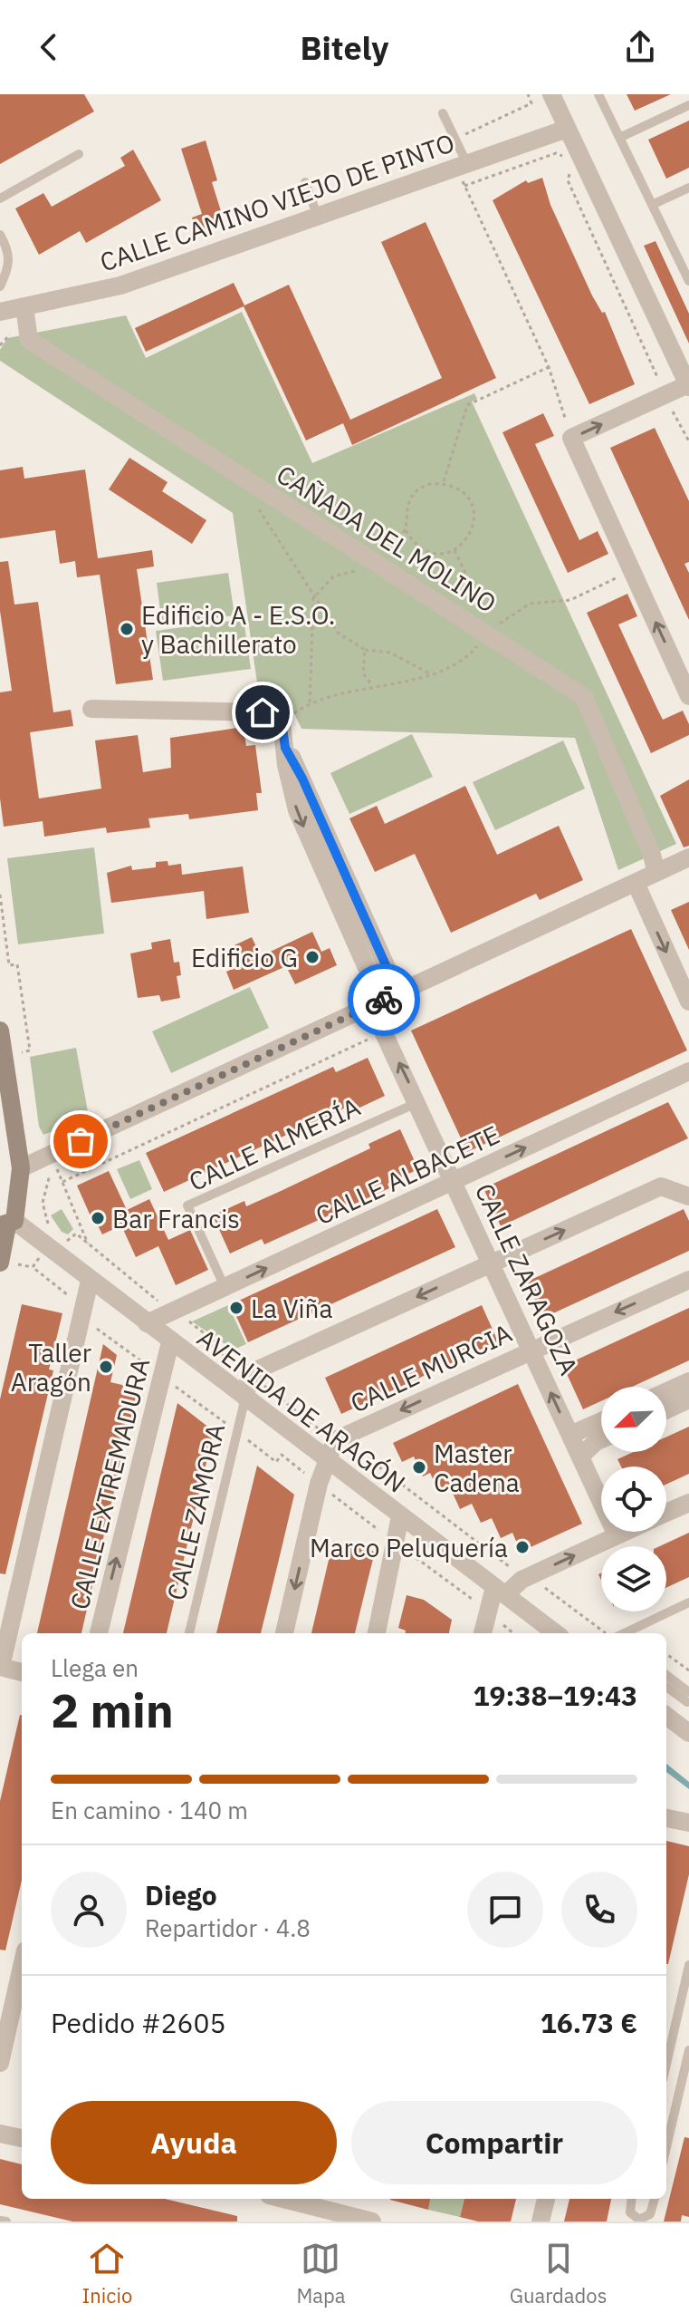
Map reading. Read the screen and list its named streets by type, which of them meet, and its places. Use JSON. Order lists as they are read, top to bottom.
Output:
{
  "streets": {
    "street": [
      "CALLE CAMINO VIEJO DE PINTO",
      "CAÑADA DEL MOLINO",
      "CALLE ALBACETE",
      "CALLE ZARAGOZA",
      "CALLE MURCIA",
      "AVENIDA DE ARAGÓN",
      "CALLE EXTREMADURA"
    ],
    "lane": ["CALLE ALMERÍA", "CALLE ZAMORA"]
  },
  "crossings": [
    ["CALLE CAMINO VIEJO DE PINTO", "CAÑADA DEL MOLINO"],
    ["CALLE ALMERÍA", "CALLE ALBACETE"],
    ["CALLE ALMERÍA", "CALLE ZARAGOZA"],
    ["CALLE ALBACETE", "CALLE ZARAGOZA"],
    ["CALLE ALBACETE", "AVENIDA DE ARAGÓN"],
    ["CALLE ZARAGOZA", "CALLE MURCIA"],
    ["CALLE MURCIA", "AVENIDA DE ARAGÓN"],
    ["AVENIDA DE ARAGÓN", "CALLE EXTREMADURA"],
    ["AVENIDA DE ARAGÓN", "CALLE ZAMORA"]
  ],
  "places": [
    "Edificio A - E.S.O. y Bachillerato",
    "Edificio G",
    "Bar Francis",
    "La Viña",
    "Taller Aragón",
    "Master Cadena",
    "Marco Peluquería"
  ],
  "north": "bottom left",
  "page": {
    "header": "Bitely",
    "heading": ["2 min", "Llega en", "19:38–19:43"],
    "panel": [
      "Diego",
      "Repartidor · 4.8",
      "Pedido #2605",
      "16.73 €"
    ],
    "bar": "En camino · 140 m",
    "buttons": ["Ayuda", "Compartir"],
    "tabs": ["Inicio", "Mapa", "Guardados"]
  }
}
